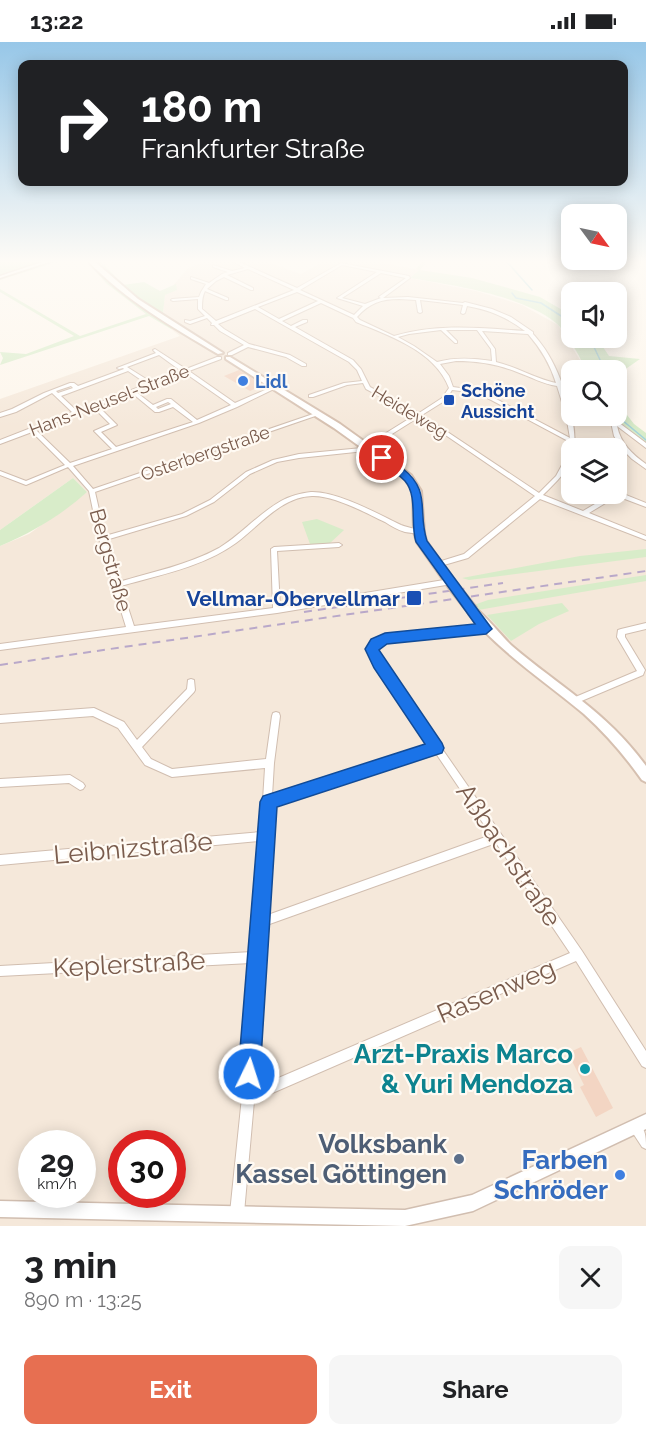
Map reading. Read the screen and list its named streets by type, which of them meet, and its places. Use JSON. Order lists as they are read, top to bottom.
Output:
{
  "streets": {
    "street": [
      "Hans-Neusel-Straße",
      "Heideweg",
      "Osterbergstraße",
      "Bergstraße",
      "Leibnizstraße",
      "Aßbachstraße",
      "Keplerstraße",
      "Rasenweg"
    ]
  },
  "crossings": [
    ["Osterbergstraße", "Bergstraße"],
    ["Aßbachstraße", "Rasenweg"]
  ],
  "places": {
    "other": [
      "Lidl",
      "Arzt-Praxis Marco & Yuri Mendoza",
      "Volksbank Kassel Göttingen",
      "Farben Schröder"
    ],
    "transit": ["Schöne Aussicht", "Vellmar-Obervellmar"]
  },
  "north": "bottom right",
  "page": {
    "status": "13:22",
    "turn": ["180 m", "Frankfurter Straße"],
    "speed": "29 km/h",
    "limit": "30",
    "heading": ["3 min", "890 m · 13:25"],
    "buttons": ["Exit", "Share"]
  }
}
